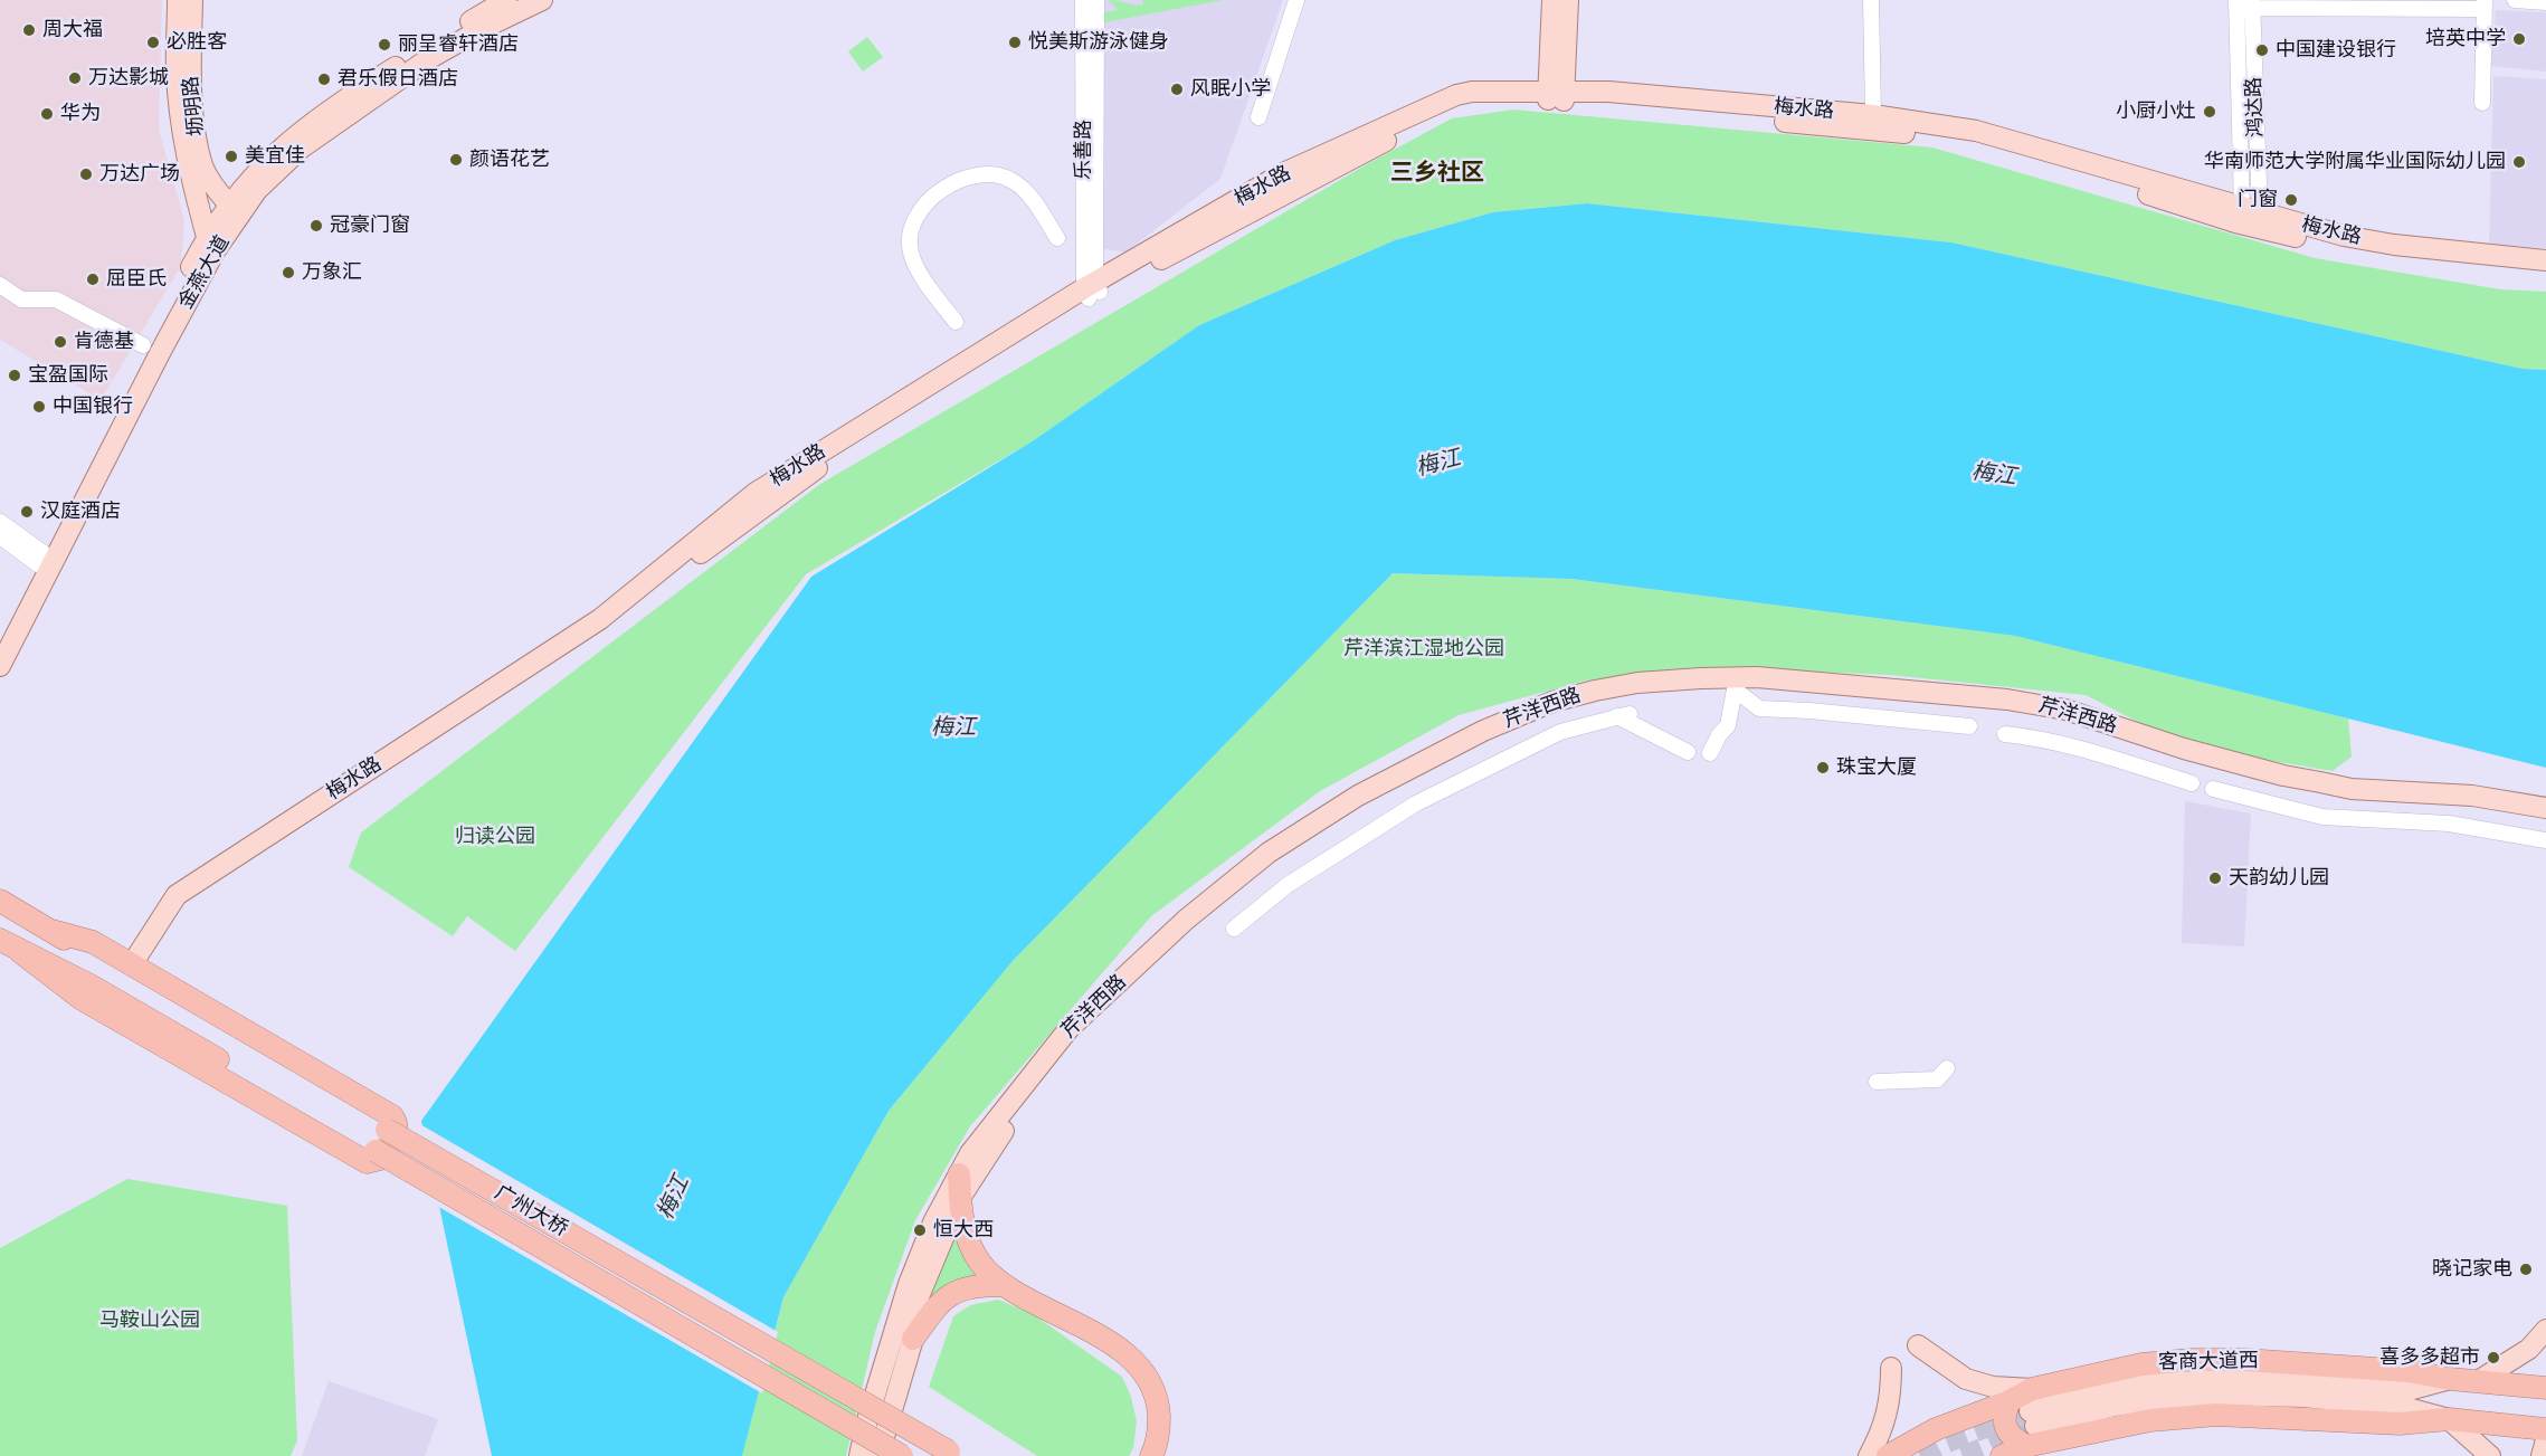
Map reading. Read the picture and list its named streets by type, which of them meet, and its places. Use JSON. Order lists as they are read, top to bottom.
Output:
{
  "streets": {
    "highway": ["广州大桥", "客商大道西"],
    "main road": [
      "坜明路",
      "梅水路",
      "金燕大道",
      "芹洋西路"
    ],
    "street": ["鸿达路", "乐善路"]
  },
  "crossings": [
    ["坜明路", "金燕大道"],
    ["鸿达路", "梅水路"],
    ["梅水路", "乐善路"]
  ],
  "districts": ["三乡社区"],
  "water": ["梅江"],
  "parks": ["芹洋滨江湿地公园", "归读公园", "马鞍山公园"],
  "places": [
    "周大福",
    "培英中学",
    "必胜客",
    "悦美斯游泳健身",
    "丽呈睿轩酒店",
    "中国建设银行",
    "万达影城",
    "君乐假日酒店",
    "风眠小学",
    "小厨小灶",
    "华为",
    "美宜佳",
    "颜语花艺",
    "华南师范大学附属华业国际幼儿园",
    "万达广场",
    "门窗",
    "冠豪门窗",
    "万象汇",
    "屈臣氏",
    "肯德基",
    "宝盈国际",
    "中国银行",
    "汉庭酒店",
    "珠宝大厦",
    "天韵幼儿园",
    "恒大西",
    "晓记家电",
    "喜多多超市"
  ]
}
